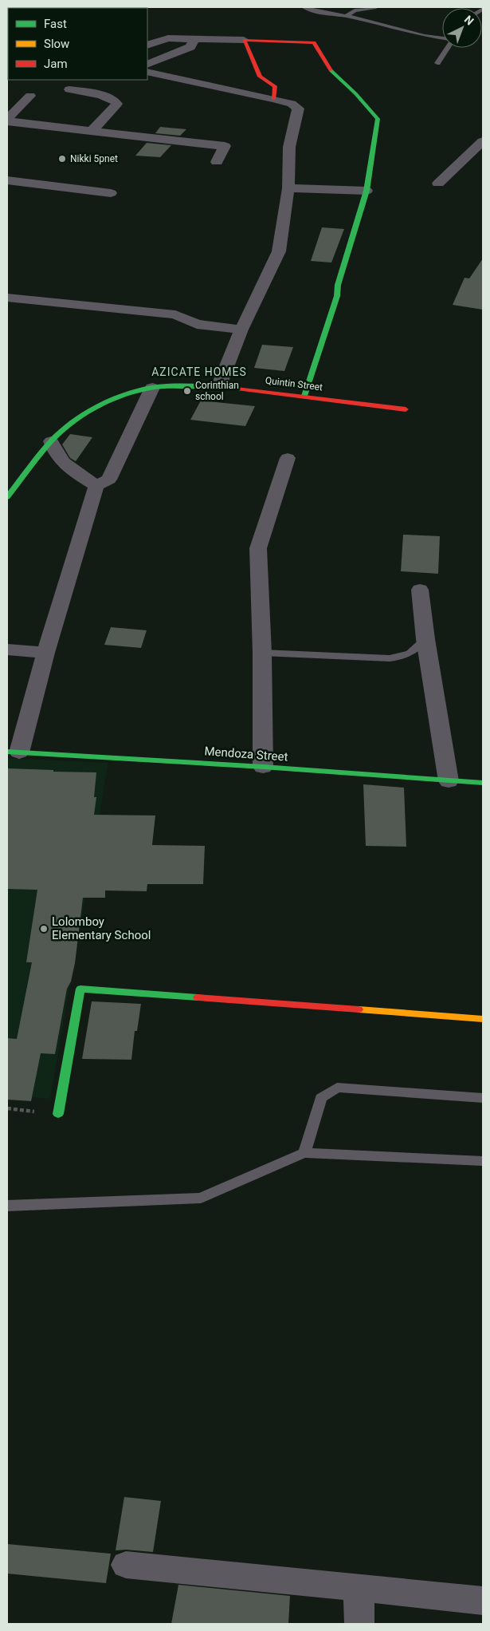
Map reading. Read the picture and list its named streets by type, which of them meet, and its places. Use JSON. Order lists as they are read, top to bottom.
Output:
{
  "streets": {
    "street": ["Quintin Street", "Mendoza Street"]
  },
  "districts": ["AZICATE HOMES"],
  "places": ["Nikki 5pnet", "Corinthian school", "Lolomboy Elementary School"],
  "legend": ["Fast", "Slow", "Jam"],
  "north": "top right"
}
